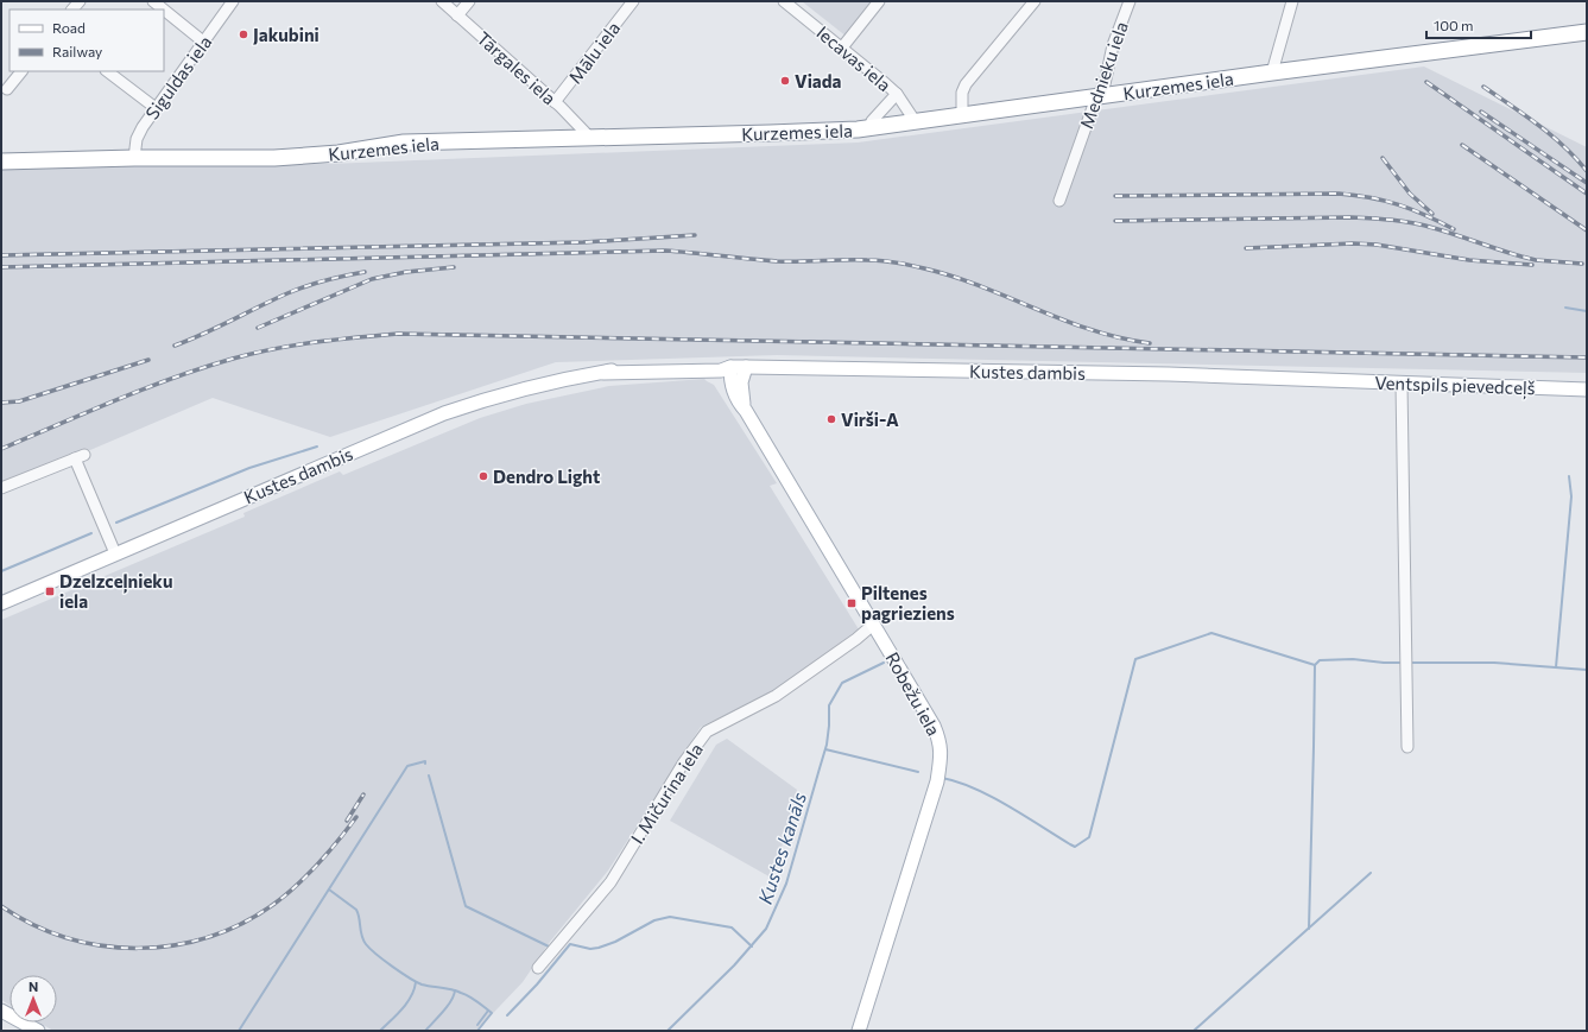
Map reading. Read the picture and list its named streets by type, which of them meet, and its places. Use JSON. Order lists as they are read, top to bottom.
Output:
{
  "streets": {
    "highway": ["Kurzemes iela"],
    "main road": ["Kustes dambis", "Ventspils pievedceļš", "Robežu iela"],
    "street": [
      "Mālu iela",
      "Iecavas iela",
      "Tārgales iela",
      "Mednieku iela",
      "Siguldas iela",
      "I. Mičurina iela"
    ]
  },
  "crossings": [
    ["Mālu iela", "Tārgales iela"],
    ["Iecavas iela", "Kurzemes iela"],
    ["Tārgales iela", "Kurzemes iela"],
    ["Mednieku iela", "Kurzemes iela"],
    ["Siguldas iela", "Kurzemes iela"],
    ["Kustes dambis", "Ventspils pievedceļš"],
    ["Kustes dambis", "Robežu iela"],
    ["Robežu iela", "I. Mičurina iela"]
  ],
  "water": ["Kustes kanāls"],
  "places": {
    "other": [
      "Jakubini",
      "Viada",
      "Virši-A",
      "Dendro Light"
    ],
    "transit": ["Dzelzceļnieku iela", "Piltenes pagrieziens"]
  },
  "legend": ["Road", "Railway"],
  "scale_bar": "100 m",
  "north": "top"
}
